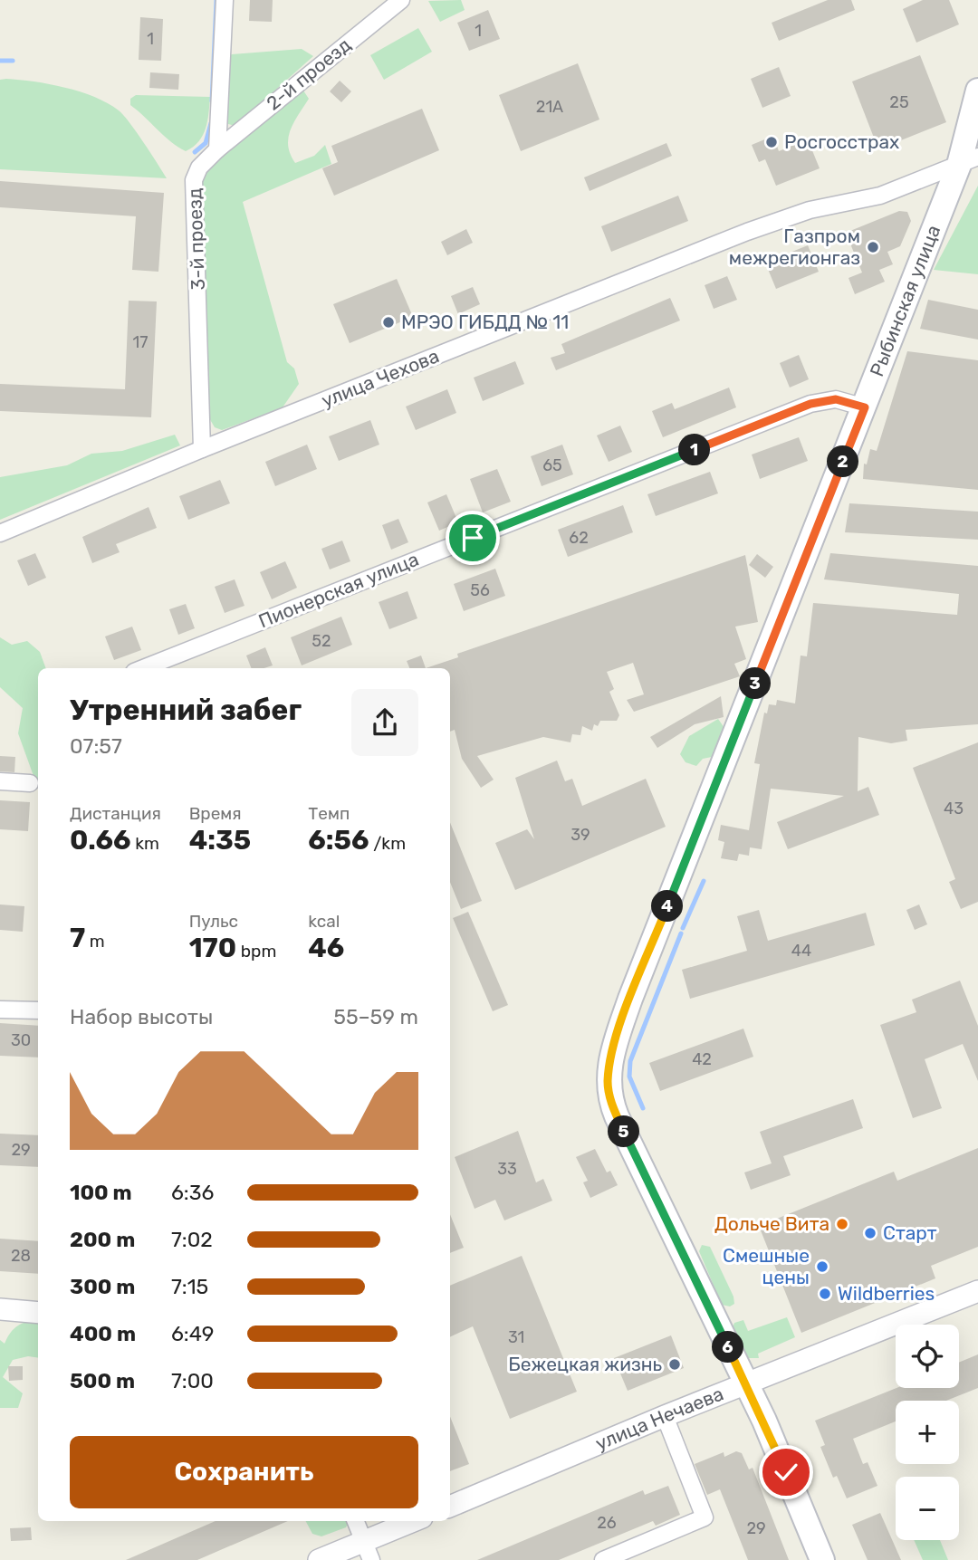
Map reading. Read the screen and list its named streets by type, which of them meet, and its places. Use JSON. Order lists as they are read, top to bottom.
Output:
{
  "streets": {
    "main road": ["Рыбинская улица"],
    "street": [
      "2-й проезд",
      "3-й проезд",
      "улица Чехова",
      "Пионерская улица",
      "улица Нечаева"
    ]
  },
  "crossings": [
    ["2-й проезд", "3-й проезд"],
    ["3-й проезд", "улица Чехова"],
    ["Рыбинская улица", "улица Чехова"],
    ["Рыбинская улица", "Пионерская улица"],
    ["Рыбинская улица", "улица Нечаева"]
  ],
  "places": [
    "Росгосстрах",
    "Газпром межрегионгаз",
    "МРЭО ГИБДД № 11",
    "Дольче Вита",
    "Старт",
    "Смешные цены",
    "Wildberries",
    "Бежецкая жизнь"
  ],
  "house_numbers": [
    "1",
    "1",
    "25",
    "21А",
    "17",
    "65",
    "62",
    "56",
    "52",
    "43",
    "39",
    "44",
    "30",
    "42",
    "29",
    "33",
    "28",
    "31",
    "26",
    "29"
  ],
  "page": {
    "pins": [
      "1",
      "2",
      "3",
      "4",
      "5",
      "6"
    ],
    "heading": ["Утренний забег", "07:57"],
    "stats": [
      ["Дистанция", "0.66 km"],
      ["Время", "4:35"],
      ["Темп", "6:56 /km"],
      ["7 m"],
      ["Пульс", "170 bpm"],
      ["kcal", "46"]
    ],
    "chart": ["Набор высоты", "55–59 m"],
    "list": [
      {
        "name": "100 m",
        "note": "6:36"
      },
      {
        "name": "200 m",
        "note": "7:02"
      },
      {
        "name": "300 m",
        "note": "7:15"
      },
      {
        "name": "400 m",
        "note": "6:49"
      },
      {
        "name": "500 m",
        "note": "7:00"
      }
    ],
    "map_buttons": ["+", "−"],
    "buttons": "Сохранить"
  }
}
